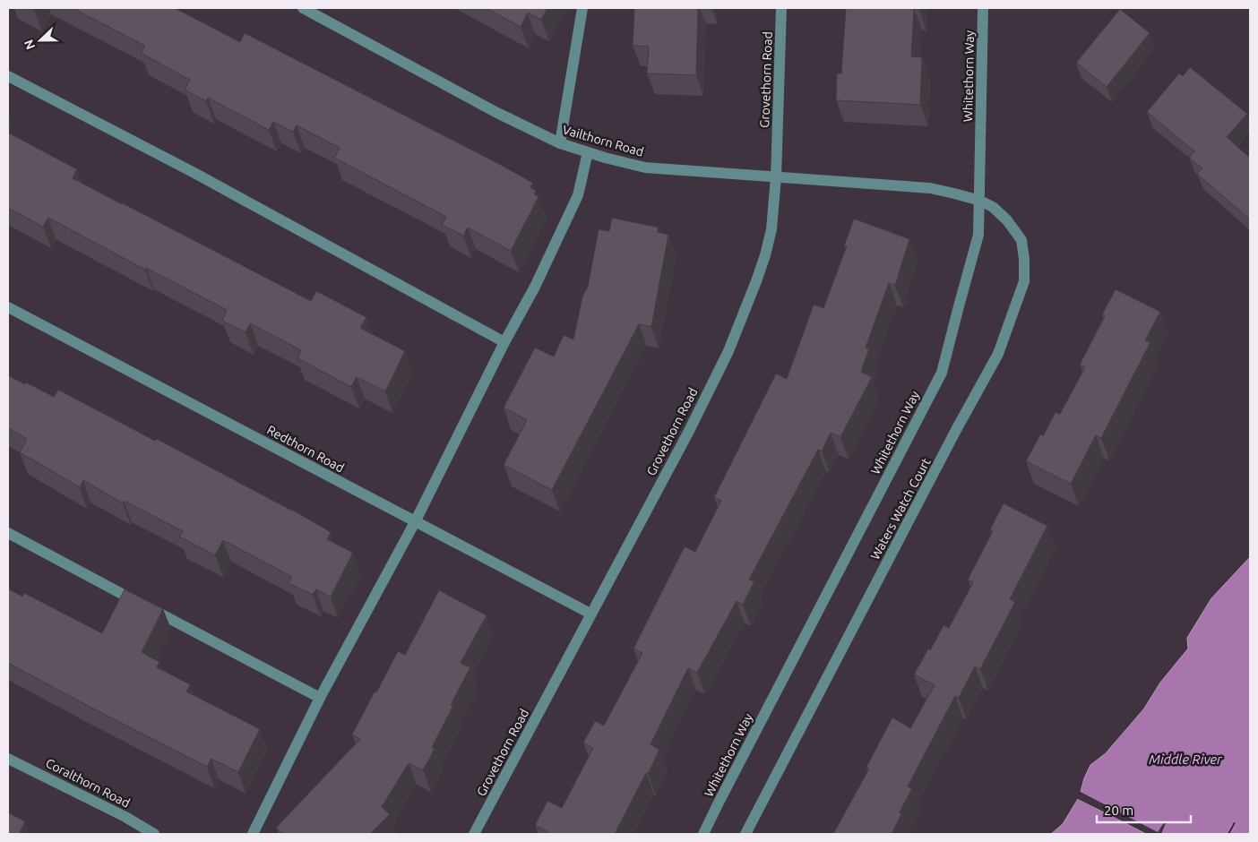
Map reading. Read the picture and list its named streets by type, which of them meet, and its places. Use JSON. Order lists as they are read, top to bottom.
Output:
{
  "streets": {
    "street": [
      "Whitethorn Way",
      "Grovethorn Road",
      "Vailthorn Road",
      "Redthorn Road",
      "Waters Watch Court",
      "Coralthorn Road"
    ]
  },
  "crossings": [
    ["Whitethorn Way", "Vailthorn Road"],
    ["Whitethorn Way", "Waters Watch Court"],
    ["Grovethorn Road", "Vailthorn Road"],
    ["Grovethorn Road", "Redthorn Road"],
    ["Vailthorn Road", "Waters Watch Court"]
  ],
  "water": ["Middle River"],
  "scale_bar": "20 m",
  "north": "left"
}
